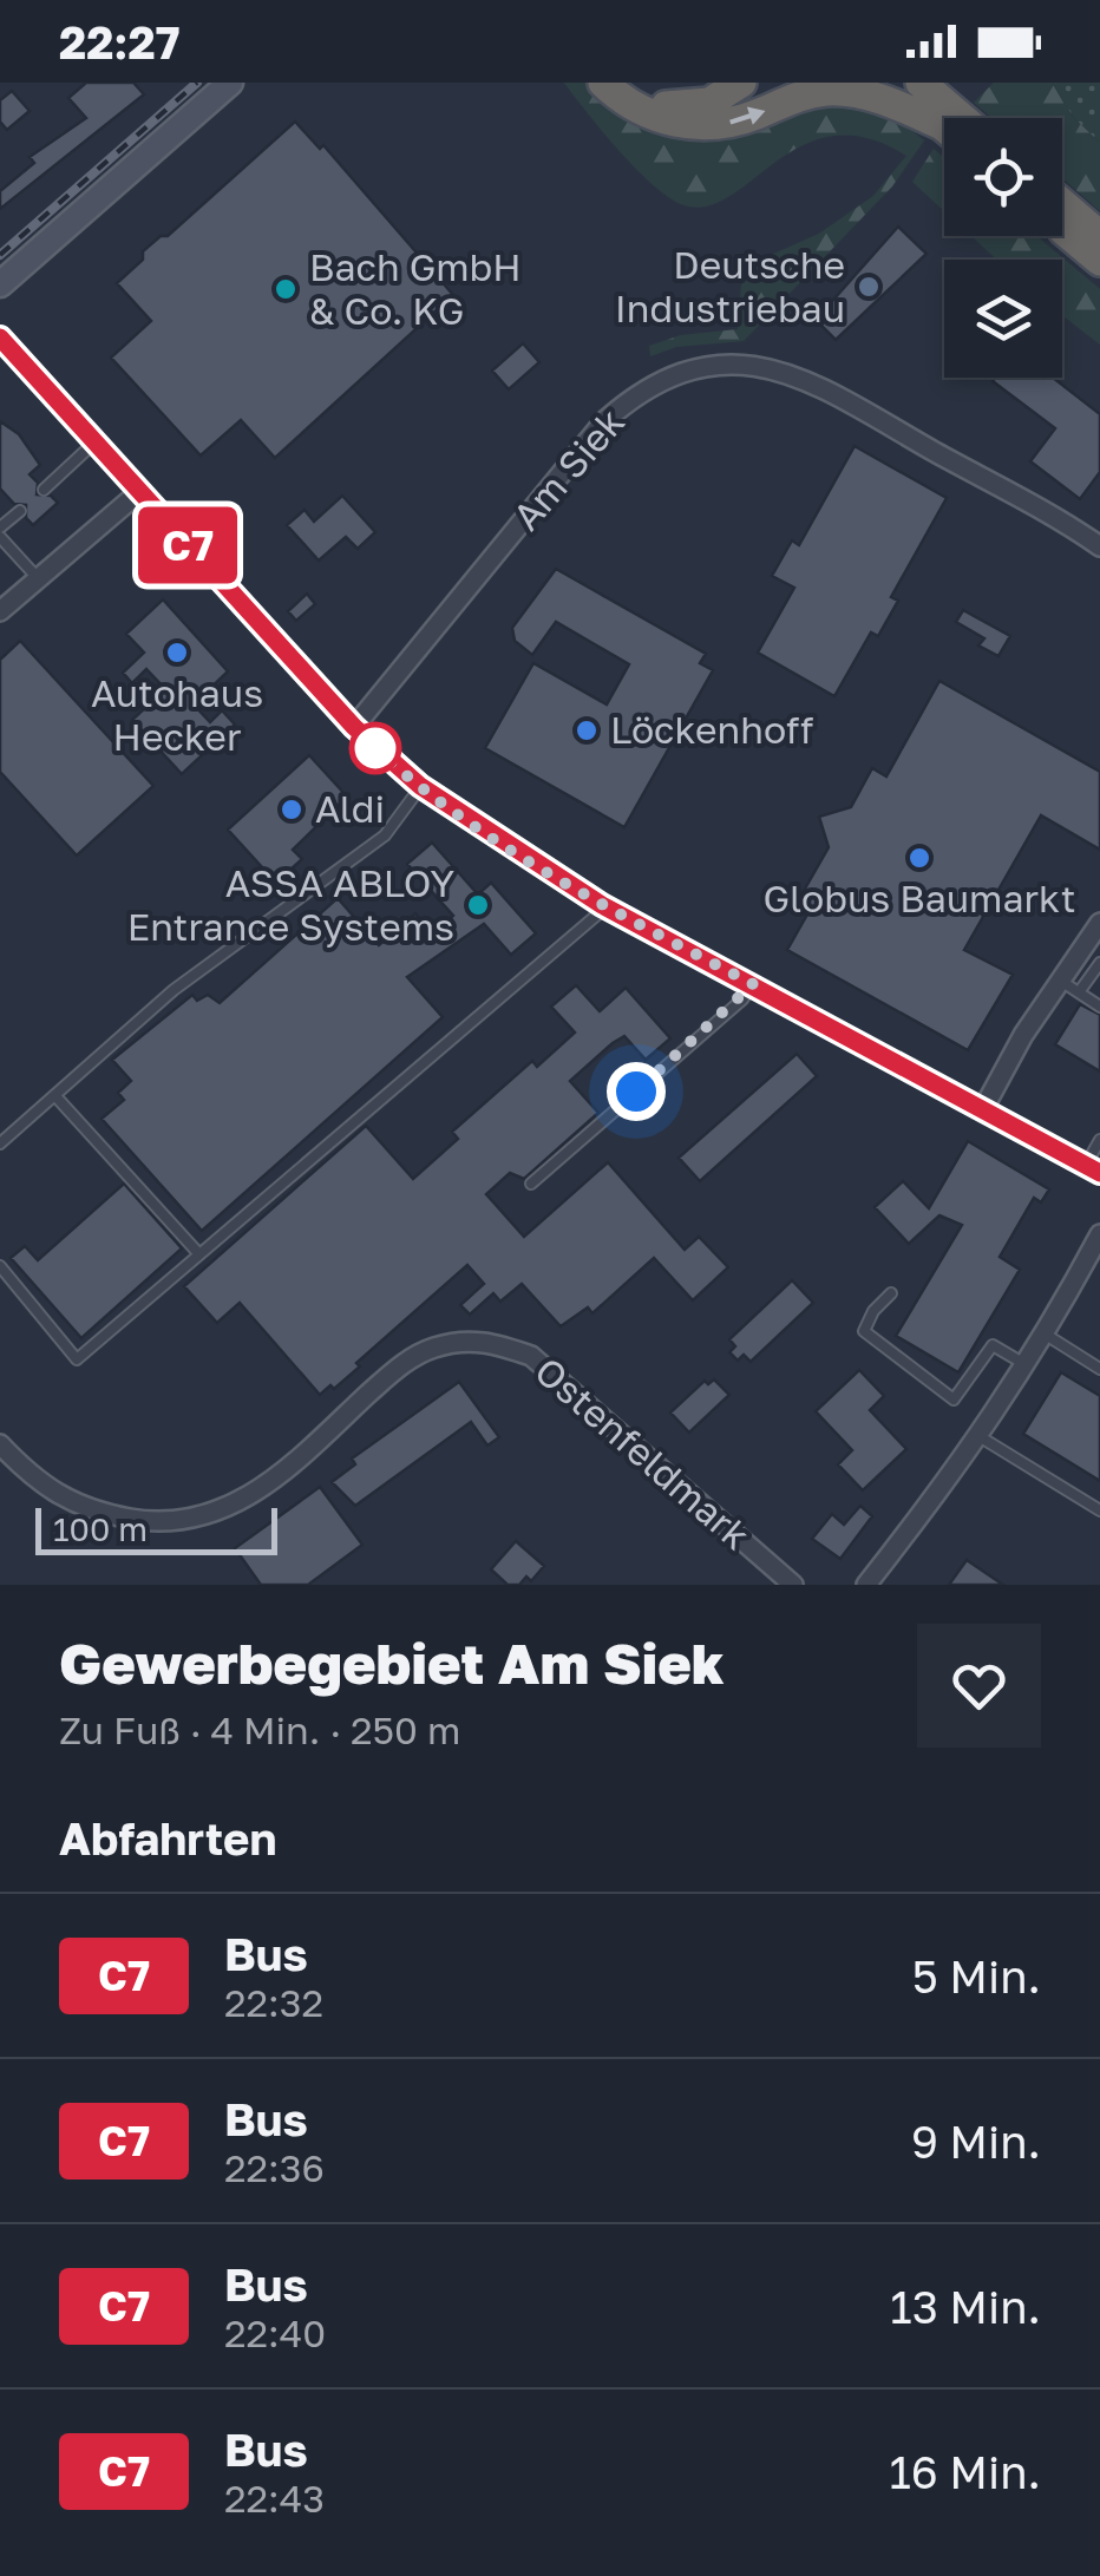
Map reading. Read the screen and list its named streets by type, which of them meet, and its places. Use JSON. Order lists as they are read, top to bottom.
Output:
{
  "streets": {
    "street": ["Am Siek", "Ostenfeldmark"]
  },
  "places": [
    "Deutsche Industriebau",
    "Bach GmbH & Co. KG",
    "Autohaus Hecker",
    "Löckenhoff",
    "Aldi",
    "Globus Baumarkt",
    "ASSA ABLOY Entrance Systems"
  ],
  "lines": ["bus line C7"],
  "scale_bar": "100 m",
  "page": {
    "status": "22:27",
    "on_map": "C7",
    "scale": "100 m",
    "heading": [
      ["Gewerbegebiet Am Siek", "Zu Fuß · 4 Min. · 250 m"],
      "Abfahrten"
    ],
    "list": [
      {
        "mark": "C7",
        "name": "Bus",
        "note": "22:32",
        "value": "5 Min."
      },
      {
        "mark": "C7",
        "name": "Bus",
        "note": "22:36",
        "value": "9 Min."
      },
      {
        "mark": "C7",
        "name": "Bus",
        "note": "22:40",
        "value": "13 Min."
      },
      {
        "mark": "C7",
        "name": "Bus",
        "note": "22:43",
        "value": "16 Min."
      }
    ]
  }
}
